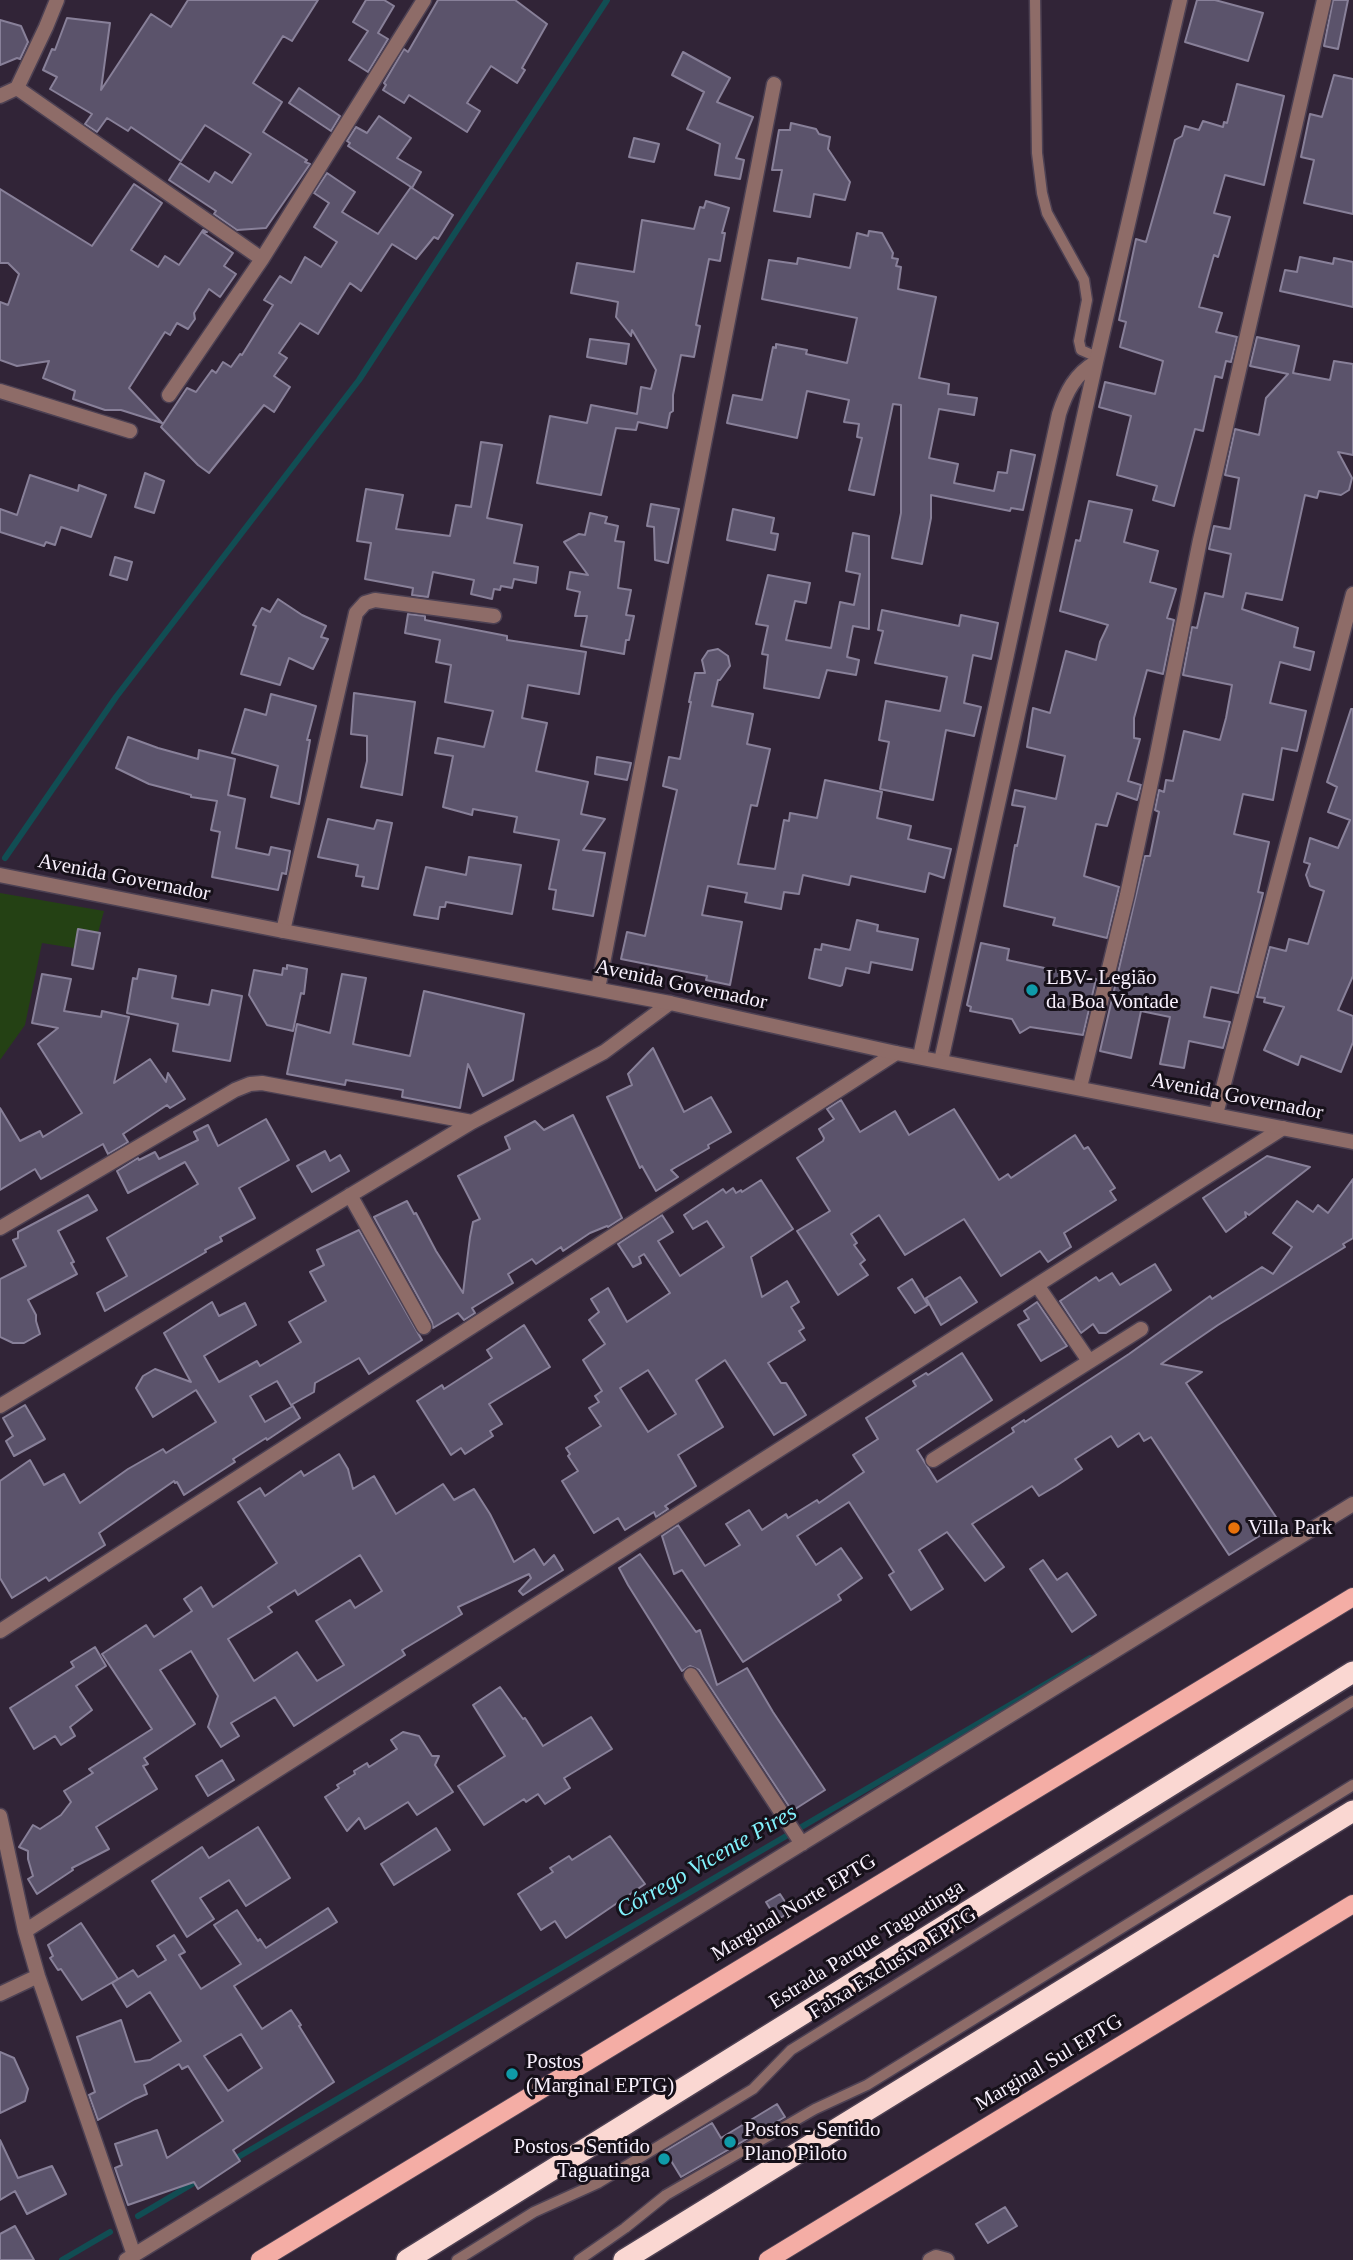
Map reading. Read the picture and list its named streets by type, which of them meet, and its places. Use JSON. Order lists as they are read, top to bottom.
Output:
{
  "streets": {
    "highway": ["Estrada Parque Taguatinga"],
    "main road": ["Marginal Norte EPTG", "Marginal Sul EPTG"],
    "street": ["Avenida Governador"],
    "lane": ["Faixa Exclusiva EPTG"]
  },
  "water": ["Córrego Vicente Pires"],
  "places": [
    "LBV- Legião da Boa Vontade",
    "Villa Park",
    "Postos (Marginal EPTG)",
    "Postos - Sentido Plano Piloto",
    "Postos - Sentido Taguatinga"
  ]
}
